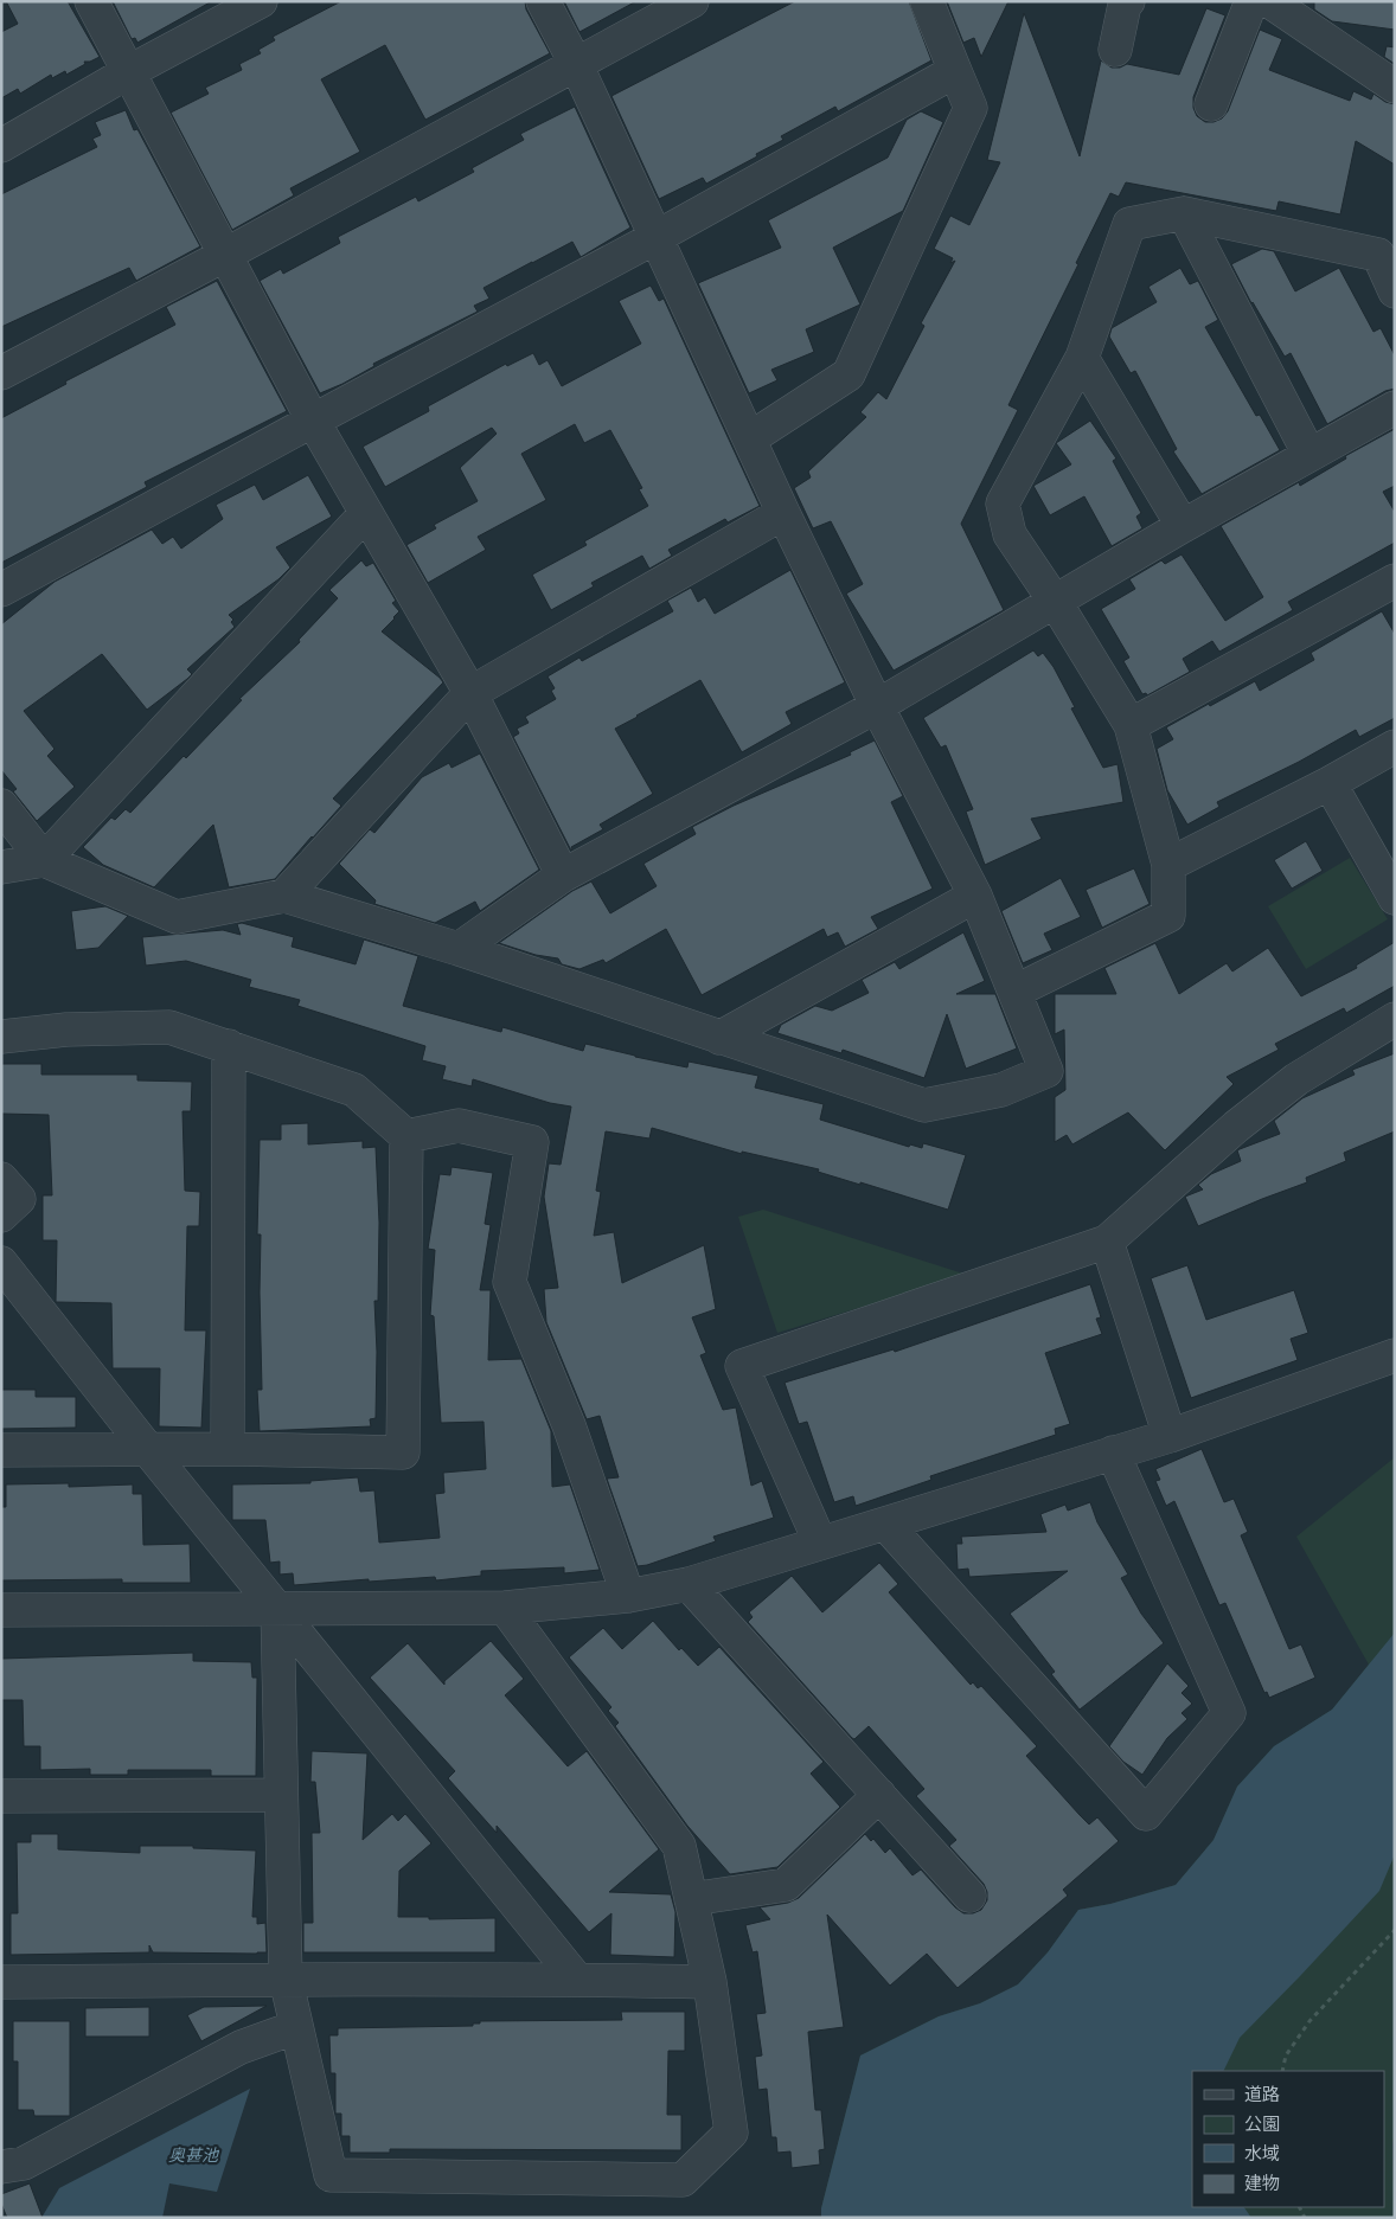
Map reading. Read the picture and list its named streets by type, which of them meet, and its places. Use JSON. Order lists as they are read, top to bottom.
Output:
{
  "water": ["奥甚池"],
  "legend": [
    "道路",
    "公園",
    "水域",
    "建物"
  ]
}
